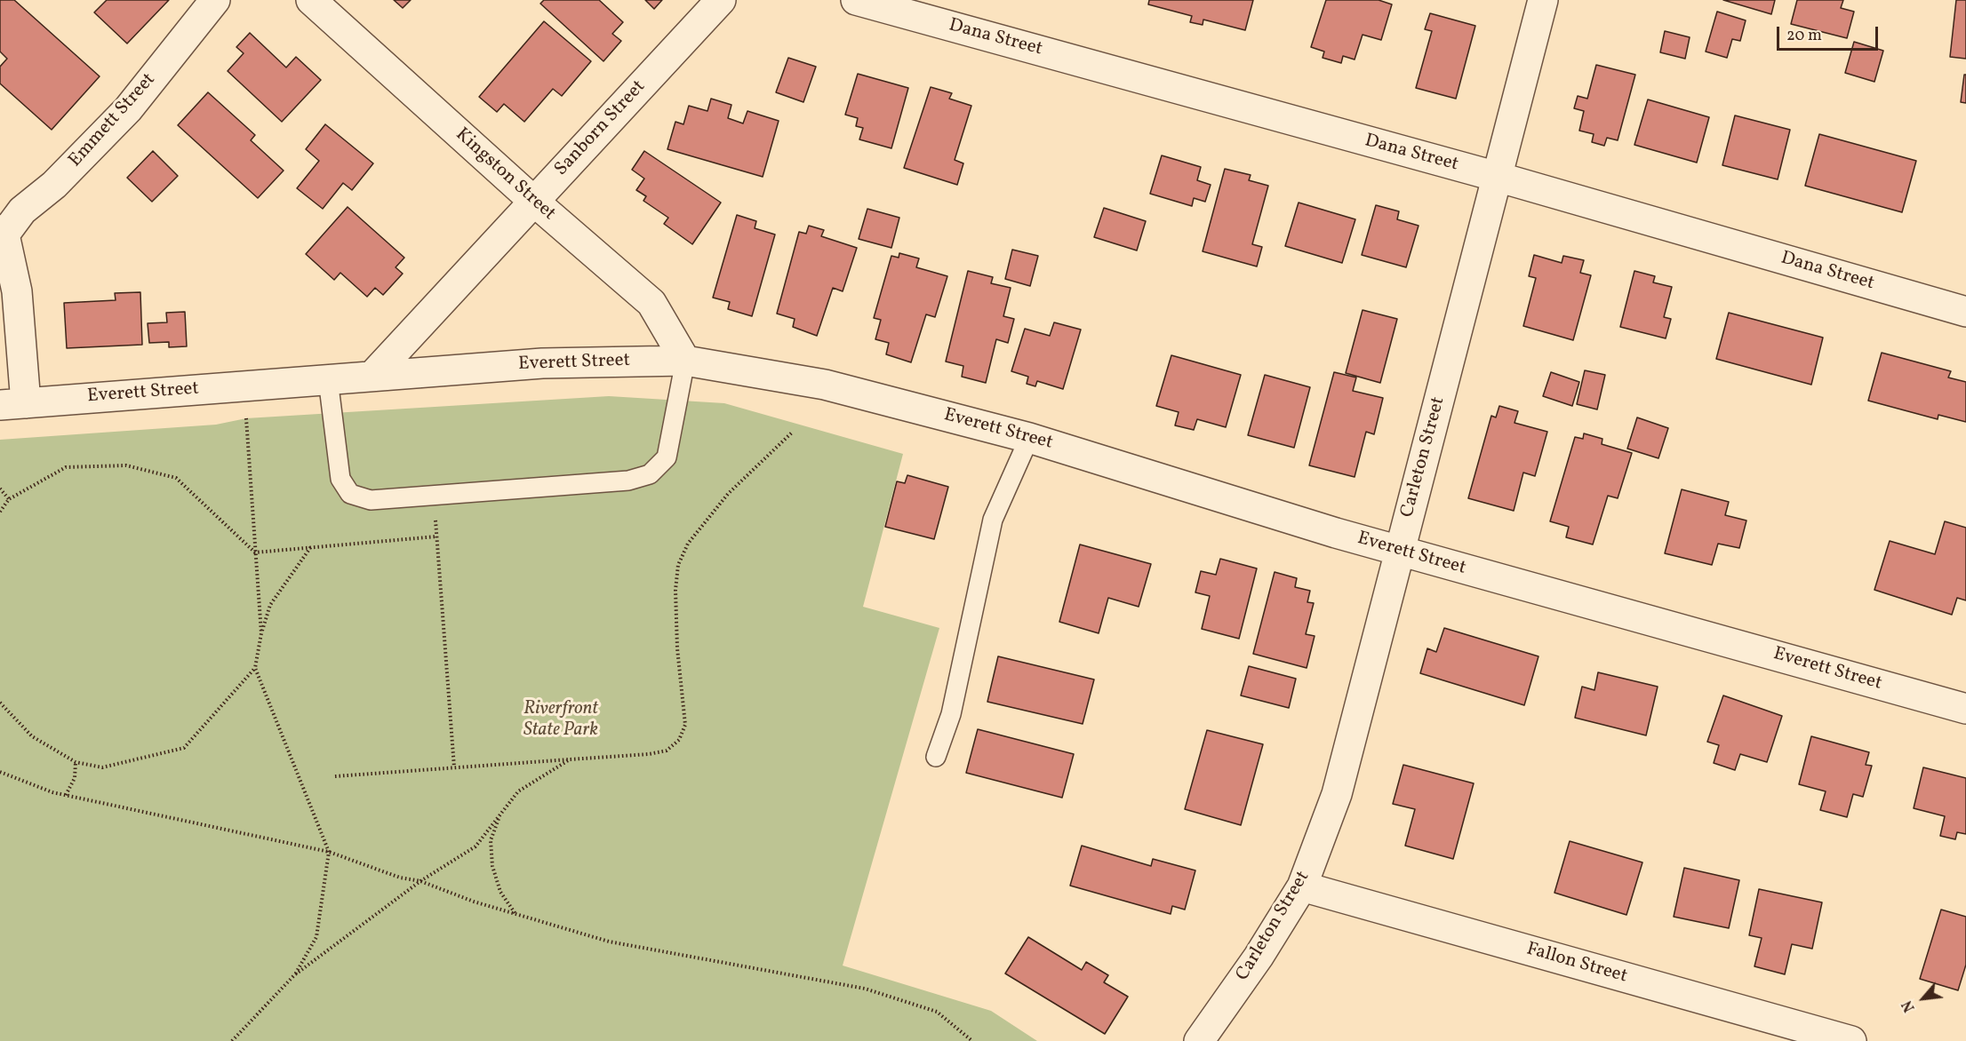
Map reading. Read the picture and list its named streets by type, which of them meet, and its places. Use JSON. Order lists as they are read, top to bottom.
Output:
{
  "streets": {
    "street": [
      "Dana Street",
      "Emmett Street",
      "Sanborn Street",
      "Kingston Street",
      "Everett Street",
      "Carleton Street",
      "Fallon Street"
    ]
  },
  "crossings": [
    ["Dana Street", "Carleton Street"],
    ["Sanborn Street", "Kingston Street"],
    ["Sanborn Street", "Everett Street"],
    ["Kingston Street", "Everett Street"],
    ["Everett Street", "Carleton Street"],
    ["Carleton Street", "Fallon Street"]
  ],
  "parks": ["Riverfront State Park"],
  "scale_bar": "20 m",
  "north": "bottom left"
}
